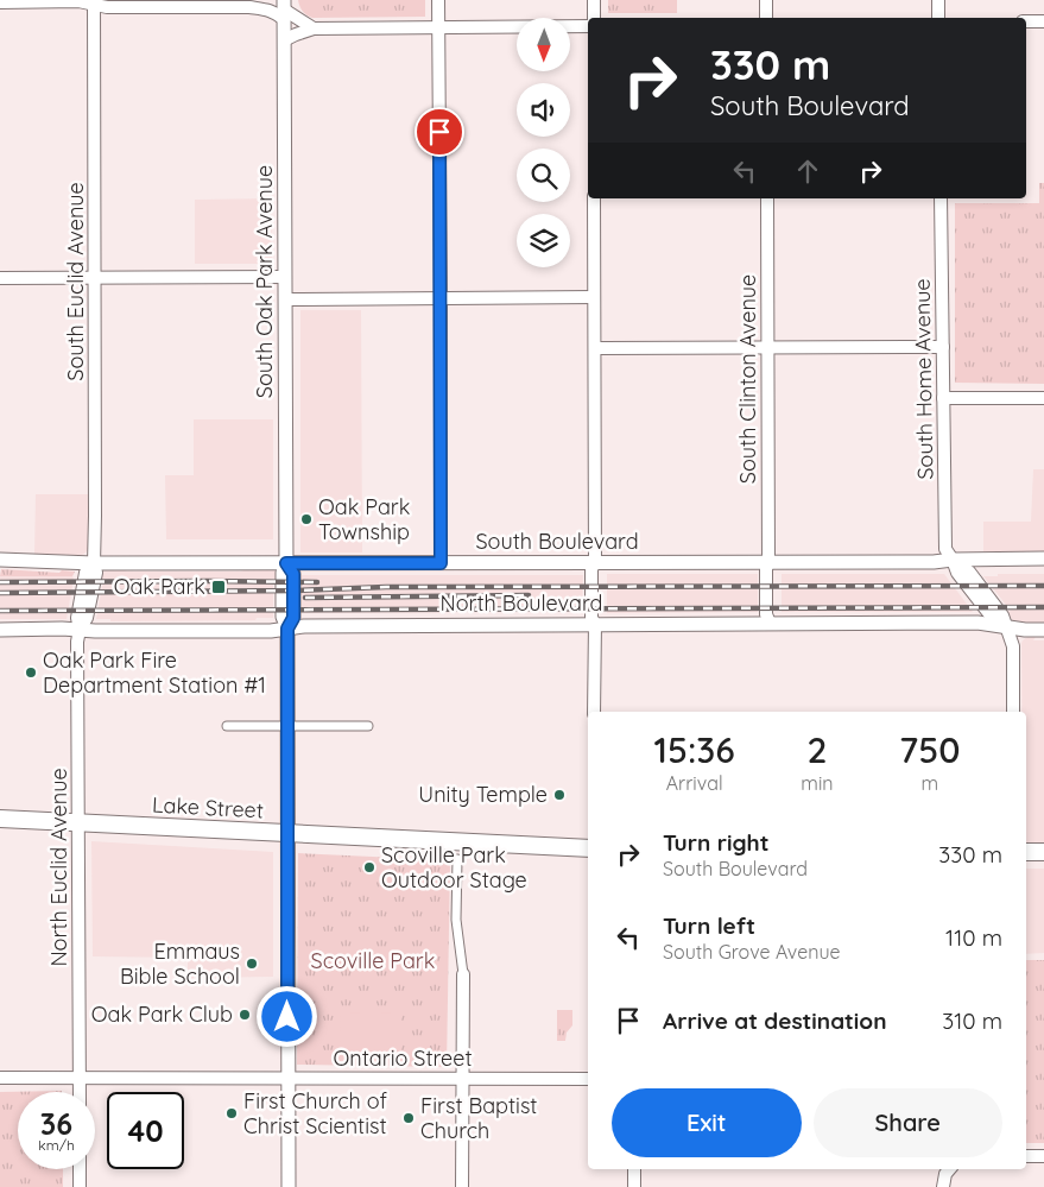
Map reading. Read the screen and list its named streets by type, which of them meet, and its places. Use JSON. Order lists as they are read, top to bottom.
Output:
{
  "streets": {
    "main road": ["Lake Street"],
    "street": [
      "South Euclid Avenue",
      "South Oak Park Avenue",
      "South Clinton Avenue",
      "South Home Avenue",
      "South Boulevard",
      "North Boulevard",
      "North Euclid Avenue",
      "Ontario Street"
    ]
  },
  "crossings": [
    ["South Euclid Avenue", "South Boulevard"],
    ["South Euclid Avenue", "North Euclid Avenue"],
    ["South Oak Park Avenue", "South Boulevard"],
    ["South Oak Park Avenue", "North Boulevard"],
    ["South Oak Park Avenue", "Lake Street"],
    ["South Oak Park Avenue", "Ontario Street"],
    ["South Clinton Avenue", "South Boulevard"],
    ["South Clinton Avenue", "North Boulevard"],
    ["South Home Avenue", "South Boulevard"],
    ["South Home Avenue", "North Boulevard"],
    ["South Boulevard", "North Euclid Avenue"],
    ["North Boulevard", "North Euclid Avenue"],
    ["Lake Street", "North Euclid Avenue"],
    ["North Euclid Avenue", "Ontario Street"]
  ],
  "parks": ["Scoville Park"],
  "places": {
    "other": [
      "Oak Park Township",
      "Oak Park Fire Department Station #1",
      "Unity Temple",
      "Scoville Park Outdoor Stage",
      "Emmaus Bible School",
      "Oak Park Club",
      "First Church of Christ Scientist",
      "First Baptist Church"
    ],
    "transit": ["Oak Park"]
  },
  "north": "bottom",
  "page": {
    "turn": ["330 m", "South Boulevard"],
    "eta": [
      "15:36",
      "Arrival",
      "2",
      "min",
      "750",
      "m"
    ],
    "list": [
      {
        "name": "Turn right",
        "note": "South Boulevard",
        "value": "330 m"
      },
      {
        "name": "Turn left",
        "note": "South Grove Avenue",
        "value": "110 m"
      },
      {
        "name": "Arrive at destination",
        "value": "310 m"
      }
    ],
    "buttons": ["Exit", "Share"],
    "speed": "36 km/h",
    "limit": "40"
  }
}
